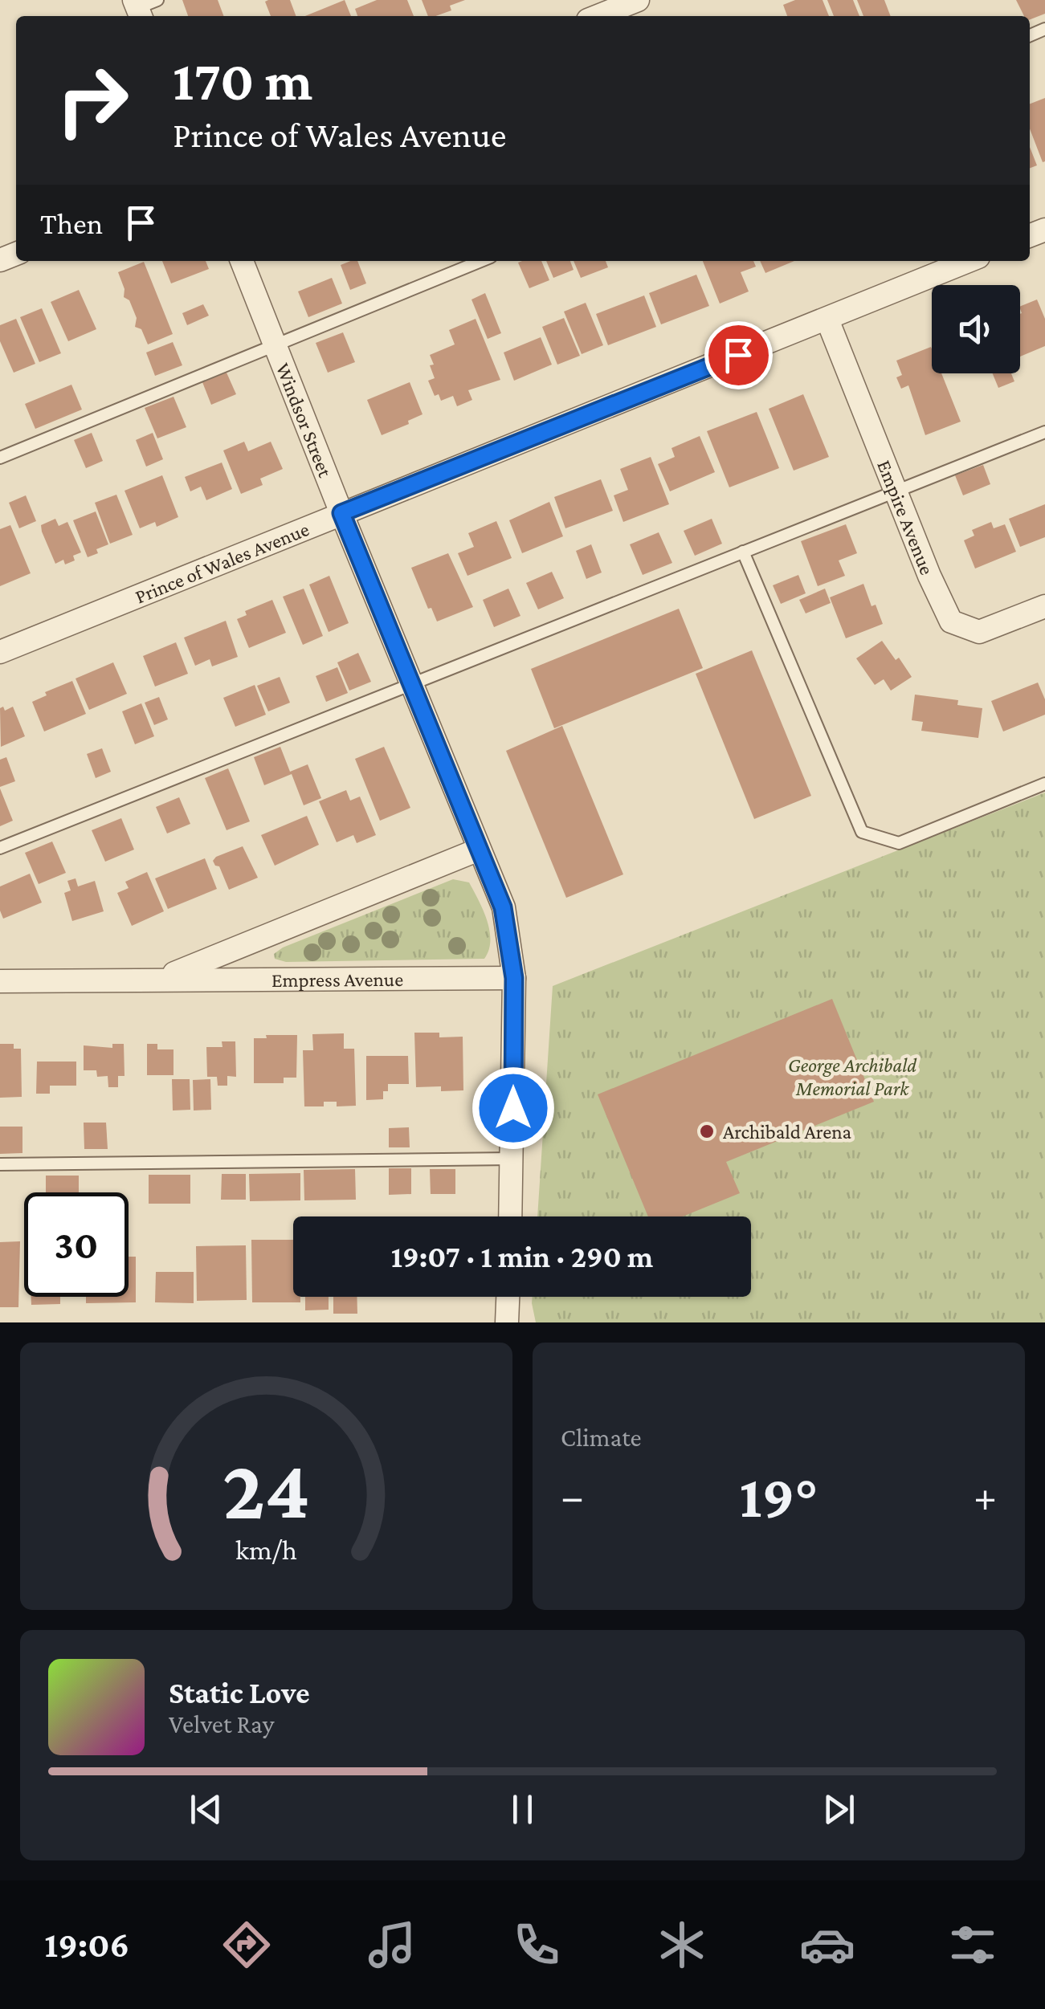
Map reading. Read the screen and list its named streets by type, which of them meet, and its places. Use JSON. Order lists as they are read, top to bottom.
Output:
{
  "streets": {
    "street": [
      "Windsor Street",
      "Empire Avenue",
      "Prince of Wales Avenue",
      "Empress Avenue"
    ]
  },
  "crossings": [
    ["Windsor Street", "Prince of Wales Avenue"],
    ["Windsor Street", "Empress Avenue"],
    ["Empire Avenue", "Prince of Wales Avenue"]
  ],
  "parks": ["George Archibald Memorial Park"],
  "places": ["Archibald Arena"],
  "page": {
    "turn": ["170 m", "Prince of Wales Avenue"],
    "then": "Then",
    "limit": "30",
    "trip": "19:07 · 1 min · 290 m",
    "tile": "Climate",
    "heat": ["−", "19°", "+"],
    "song": ["Static Love", "Velvet Ray"],
    "tabs": "19:06",
    "gauge": ["24", "km/h"]
  }
}
